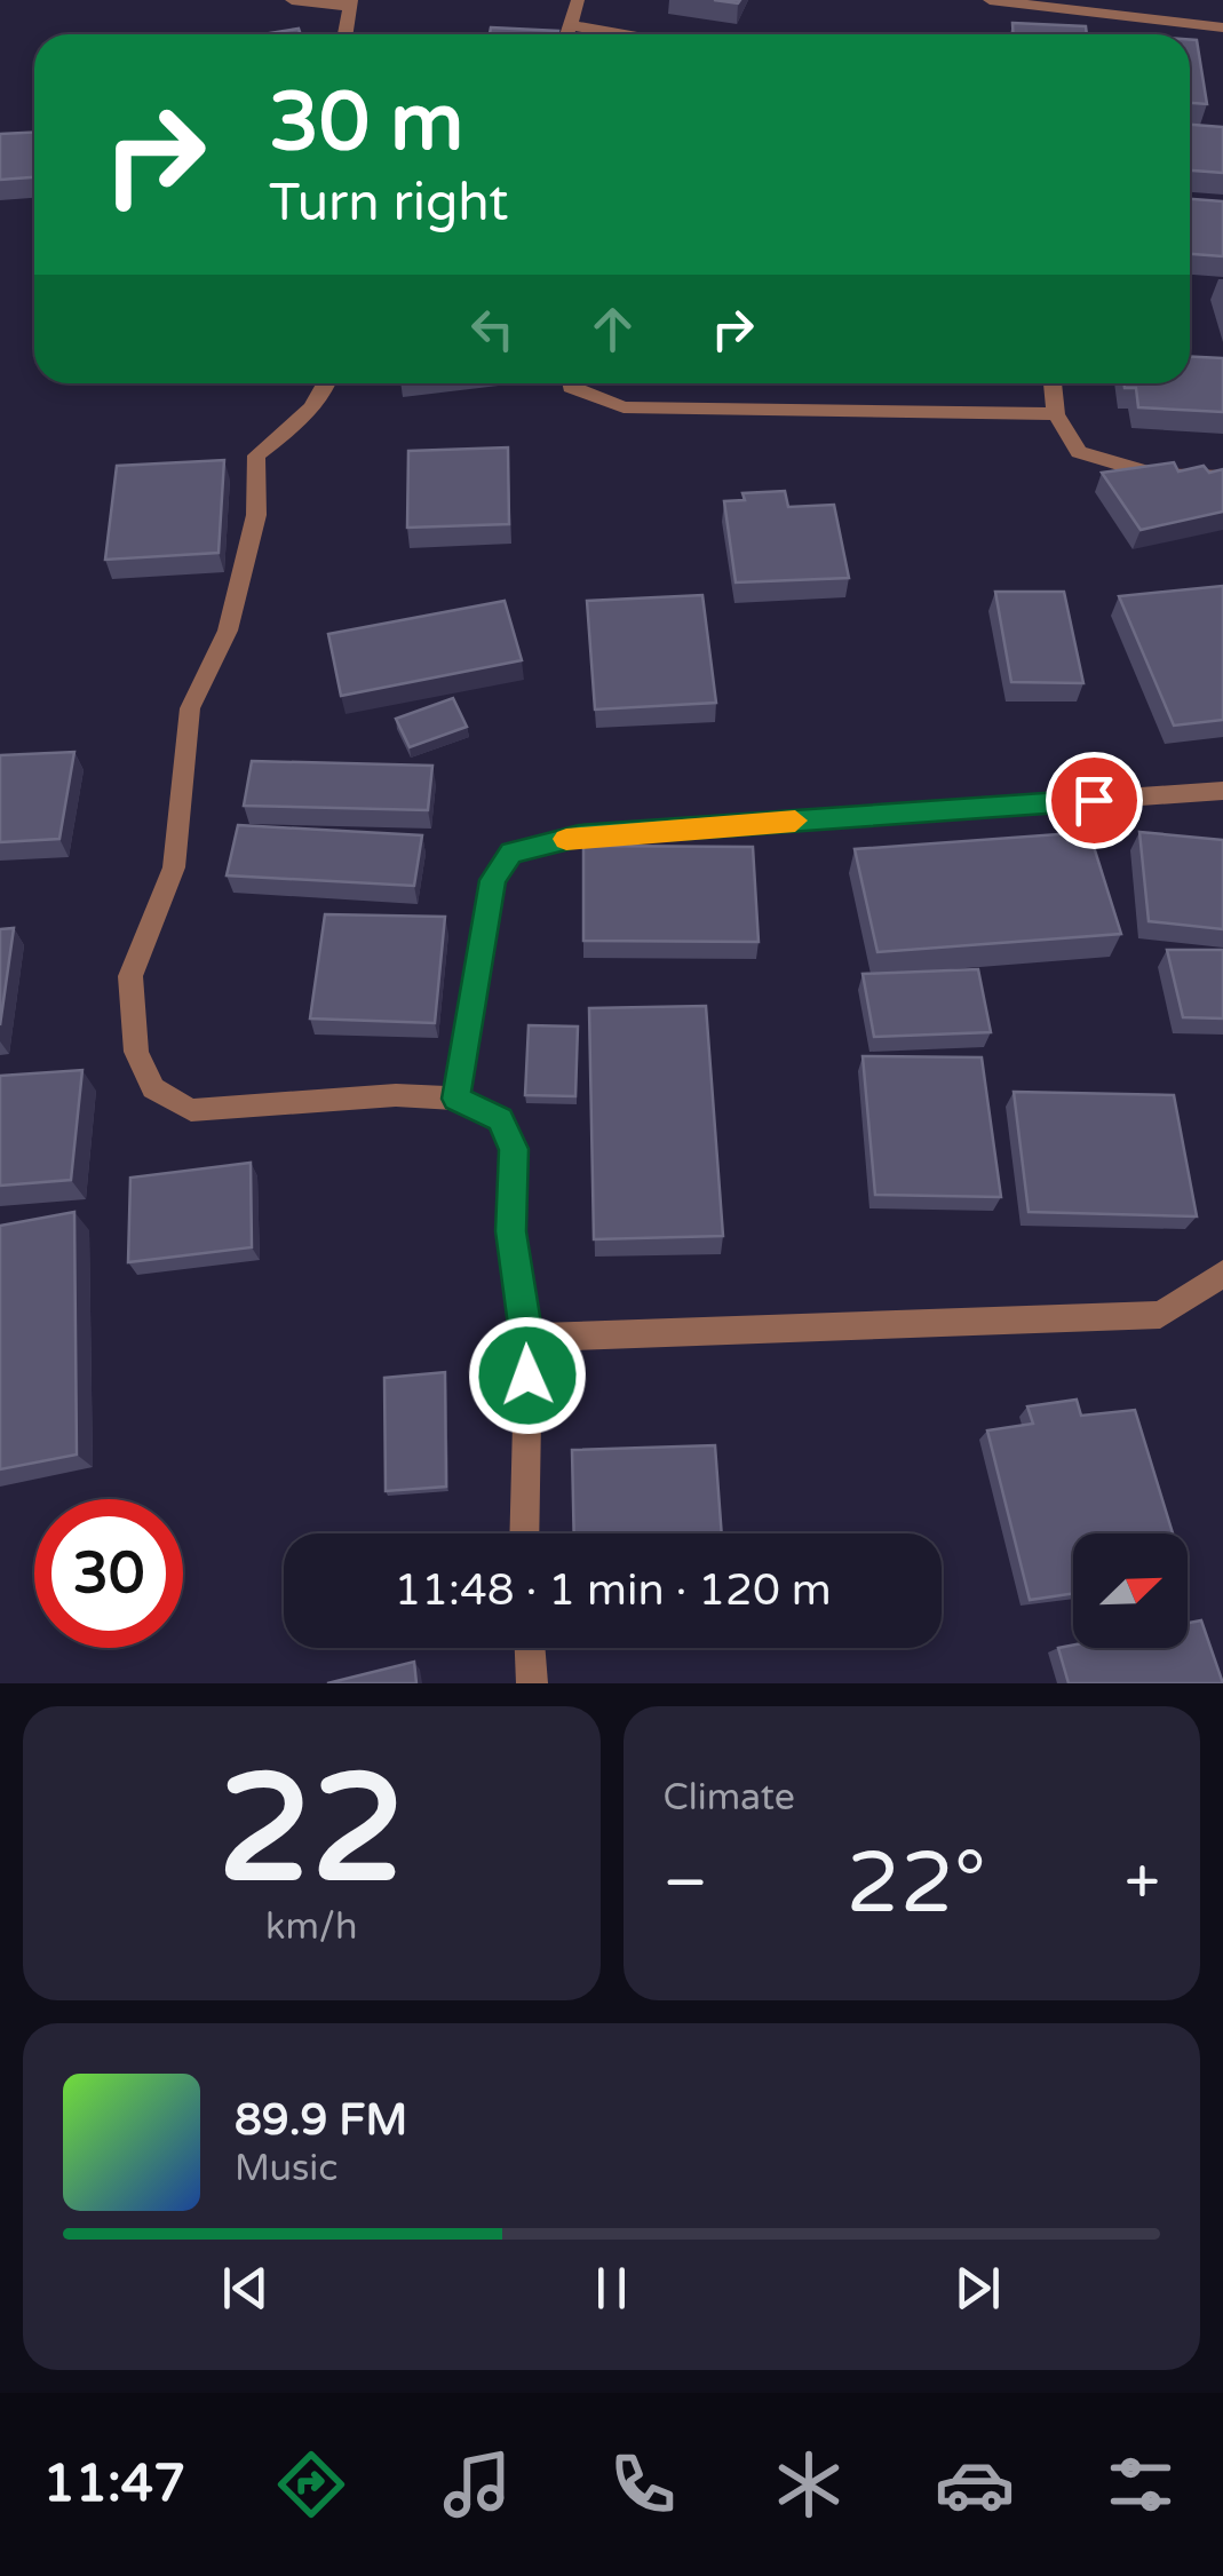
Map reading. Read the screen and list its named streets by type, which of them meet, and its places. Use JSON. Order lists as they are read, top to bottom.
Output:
{
  "north": "top right",
  "page": {
    "turn": ["30 m", "Turn right"],
    "limit": "30",
    "trip": "11:48 · 1 min · 120 m",
    "tile": [
      ["22", "km/h"],
      "Climate"
    ],
    "heat": ["−", "22°", "+"],
    "song": ["89.9 FM", "Music"],
    "tabs": "11:47"
  }
}
